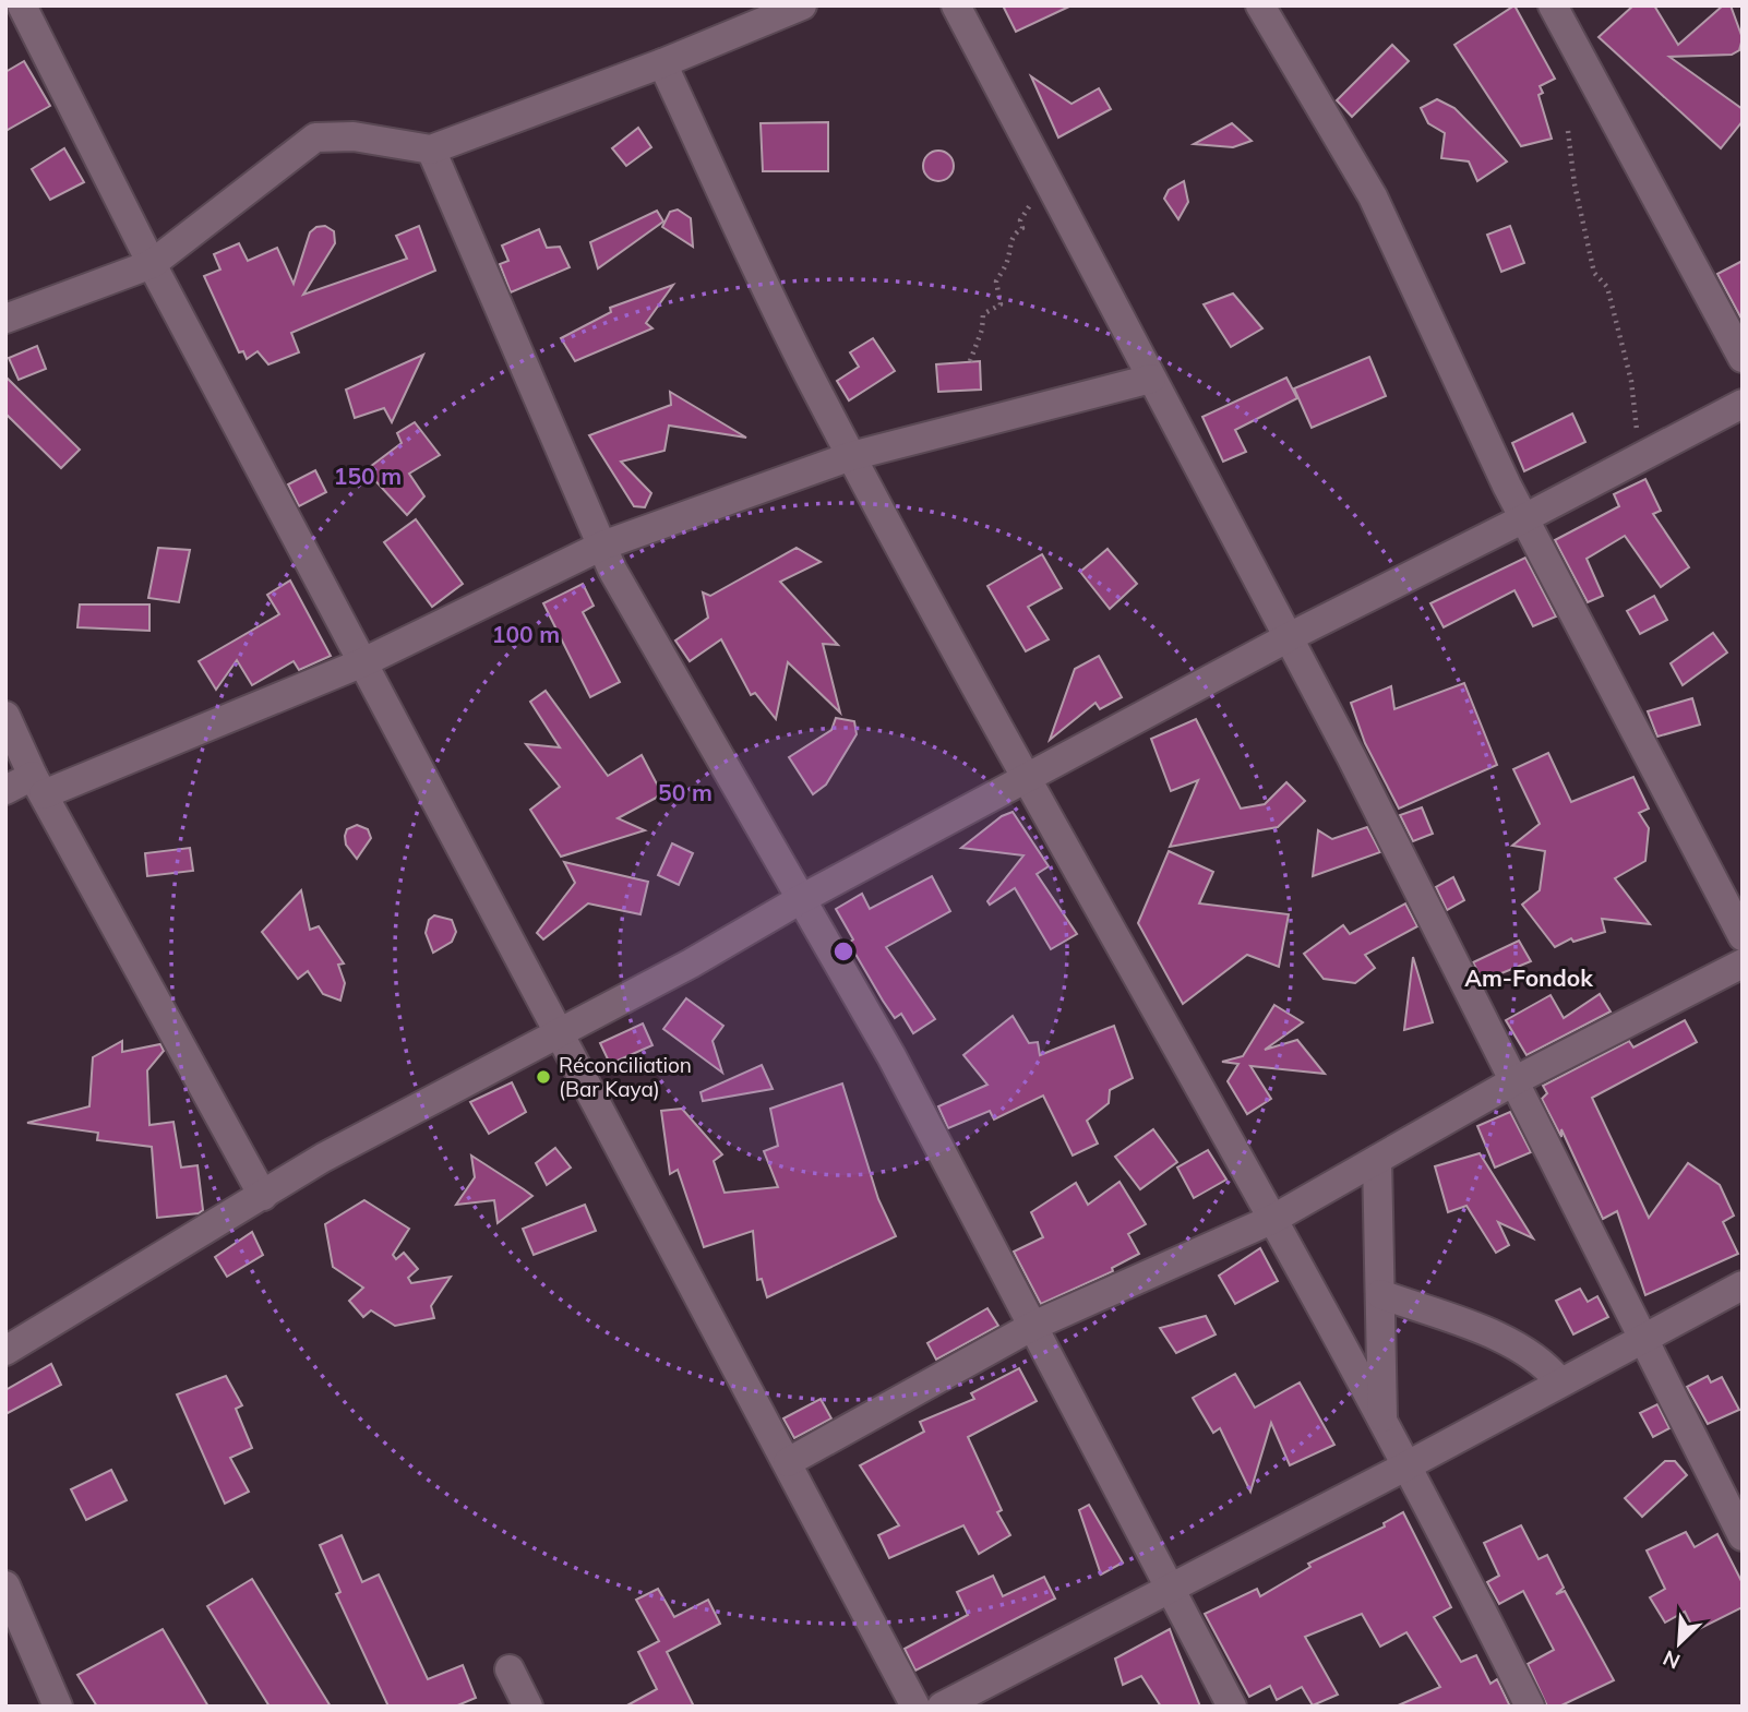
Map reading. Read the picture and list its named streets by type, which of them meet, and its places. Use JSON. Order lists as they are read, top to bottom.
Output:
{
  "districts": ["Am-Fondok"],
  "places": ["Réconciliation (Bar Kaya)"],
  "north": "bottom left",
  "rings": ["150 m", "100 m", "50 m"]
}
